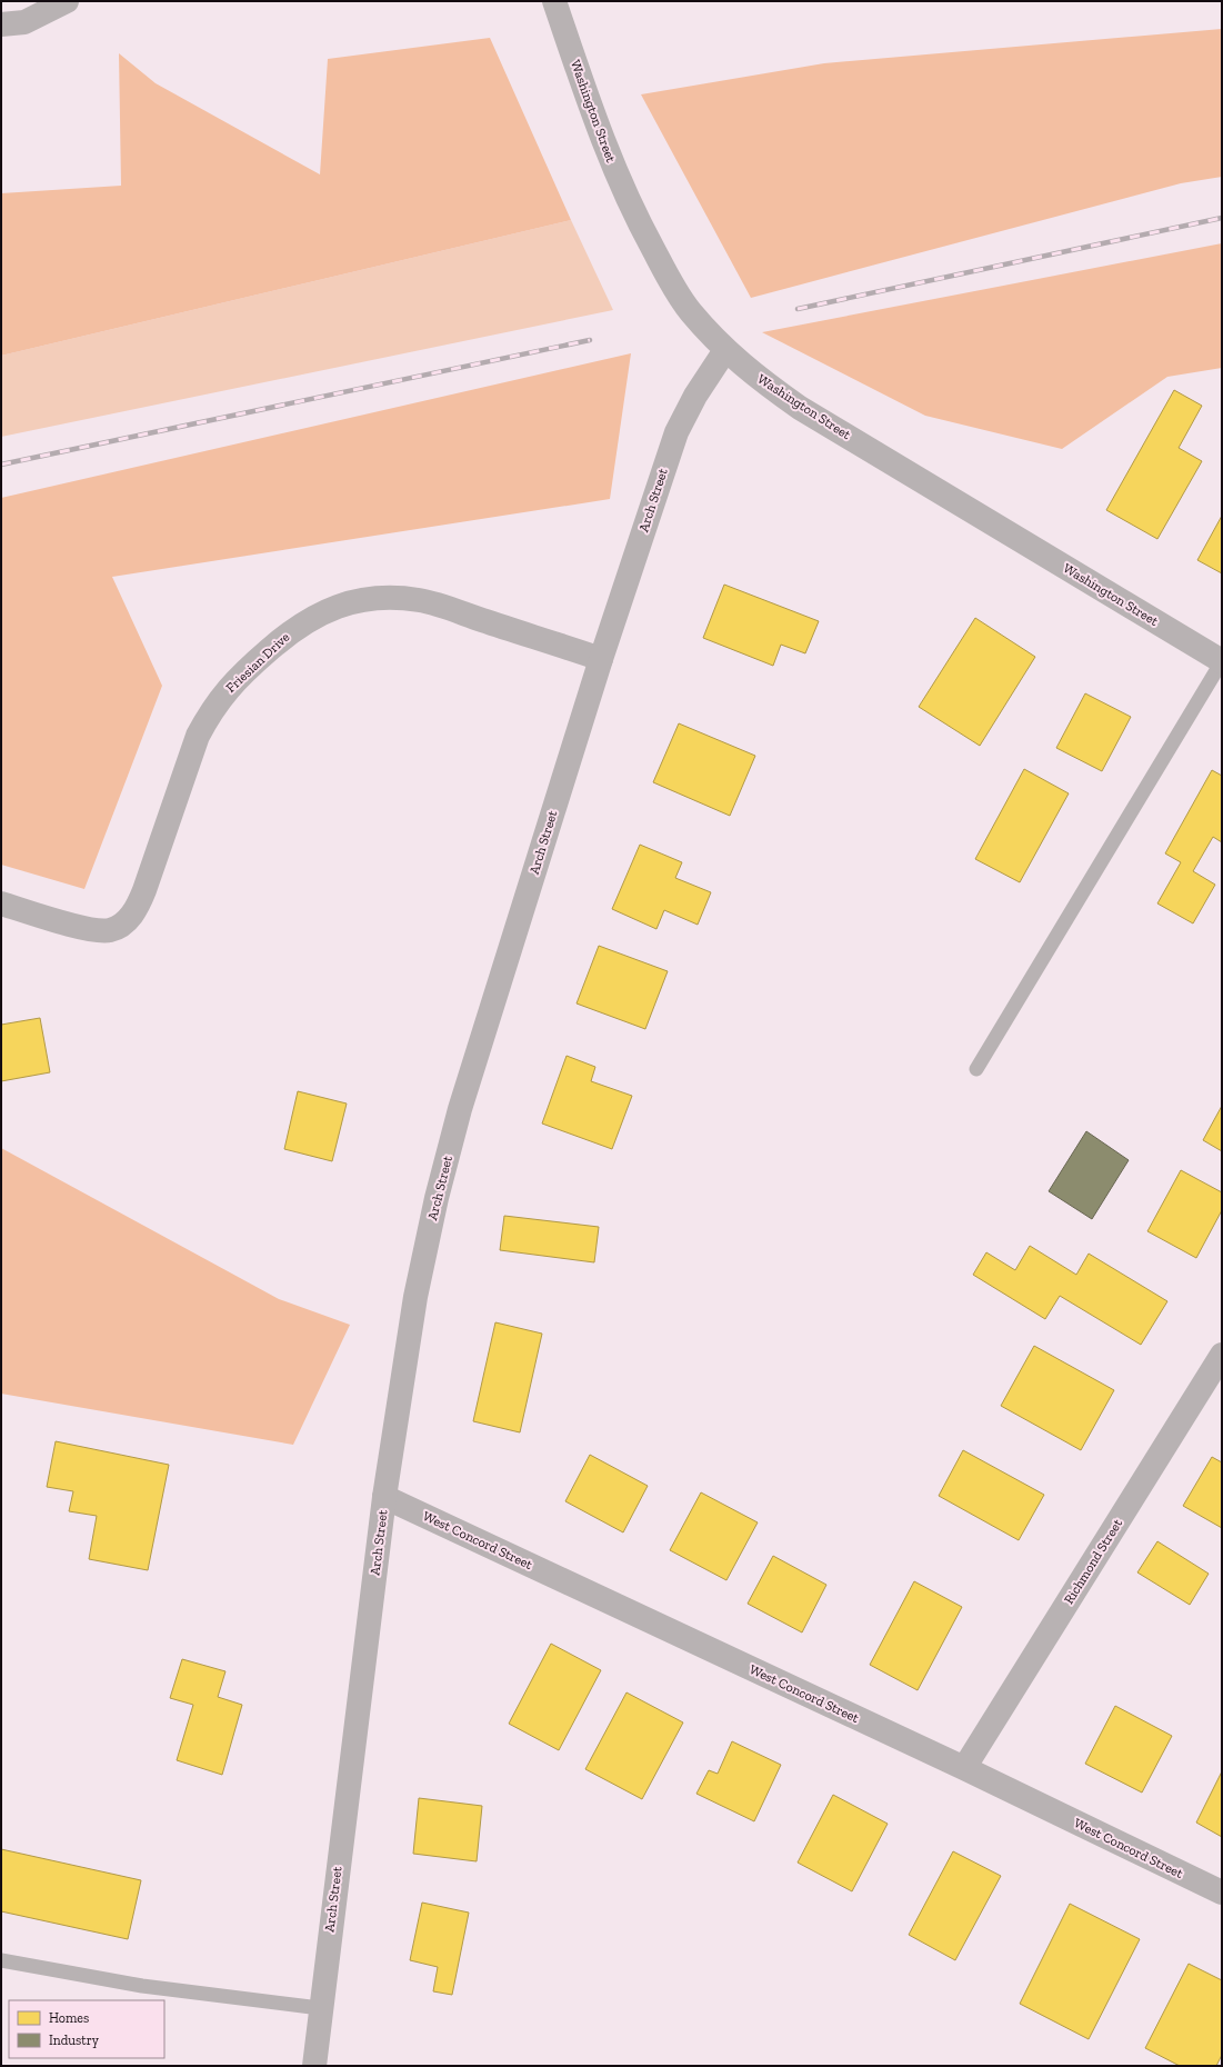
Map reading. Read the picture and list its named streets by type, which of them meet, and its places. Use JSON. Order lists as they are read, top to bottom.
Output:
{
  "streets": {
    "street": [
      "Washington Street",
      "Arch Street",
      "Friesian Drive",
      "West Concord Street",
      "Richmond Street"
    ]
  },
  "crossings": [
    ["Washington Street", "Arch Street"],
    ["Arch Street", "Friesian Drive"],
    ["Arch Street", "West Concord Street"],
    ["West Concord Street", "Richmond Street"]
  ],
  "legend": ["Homes", "Industry"]
}
